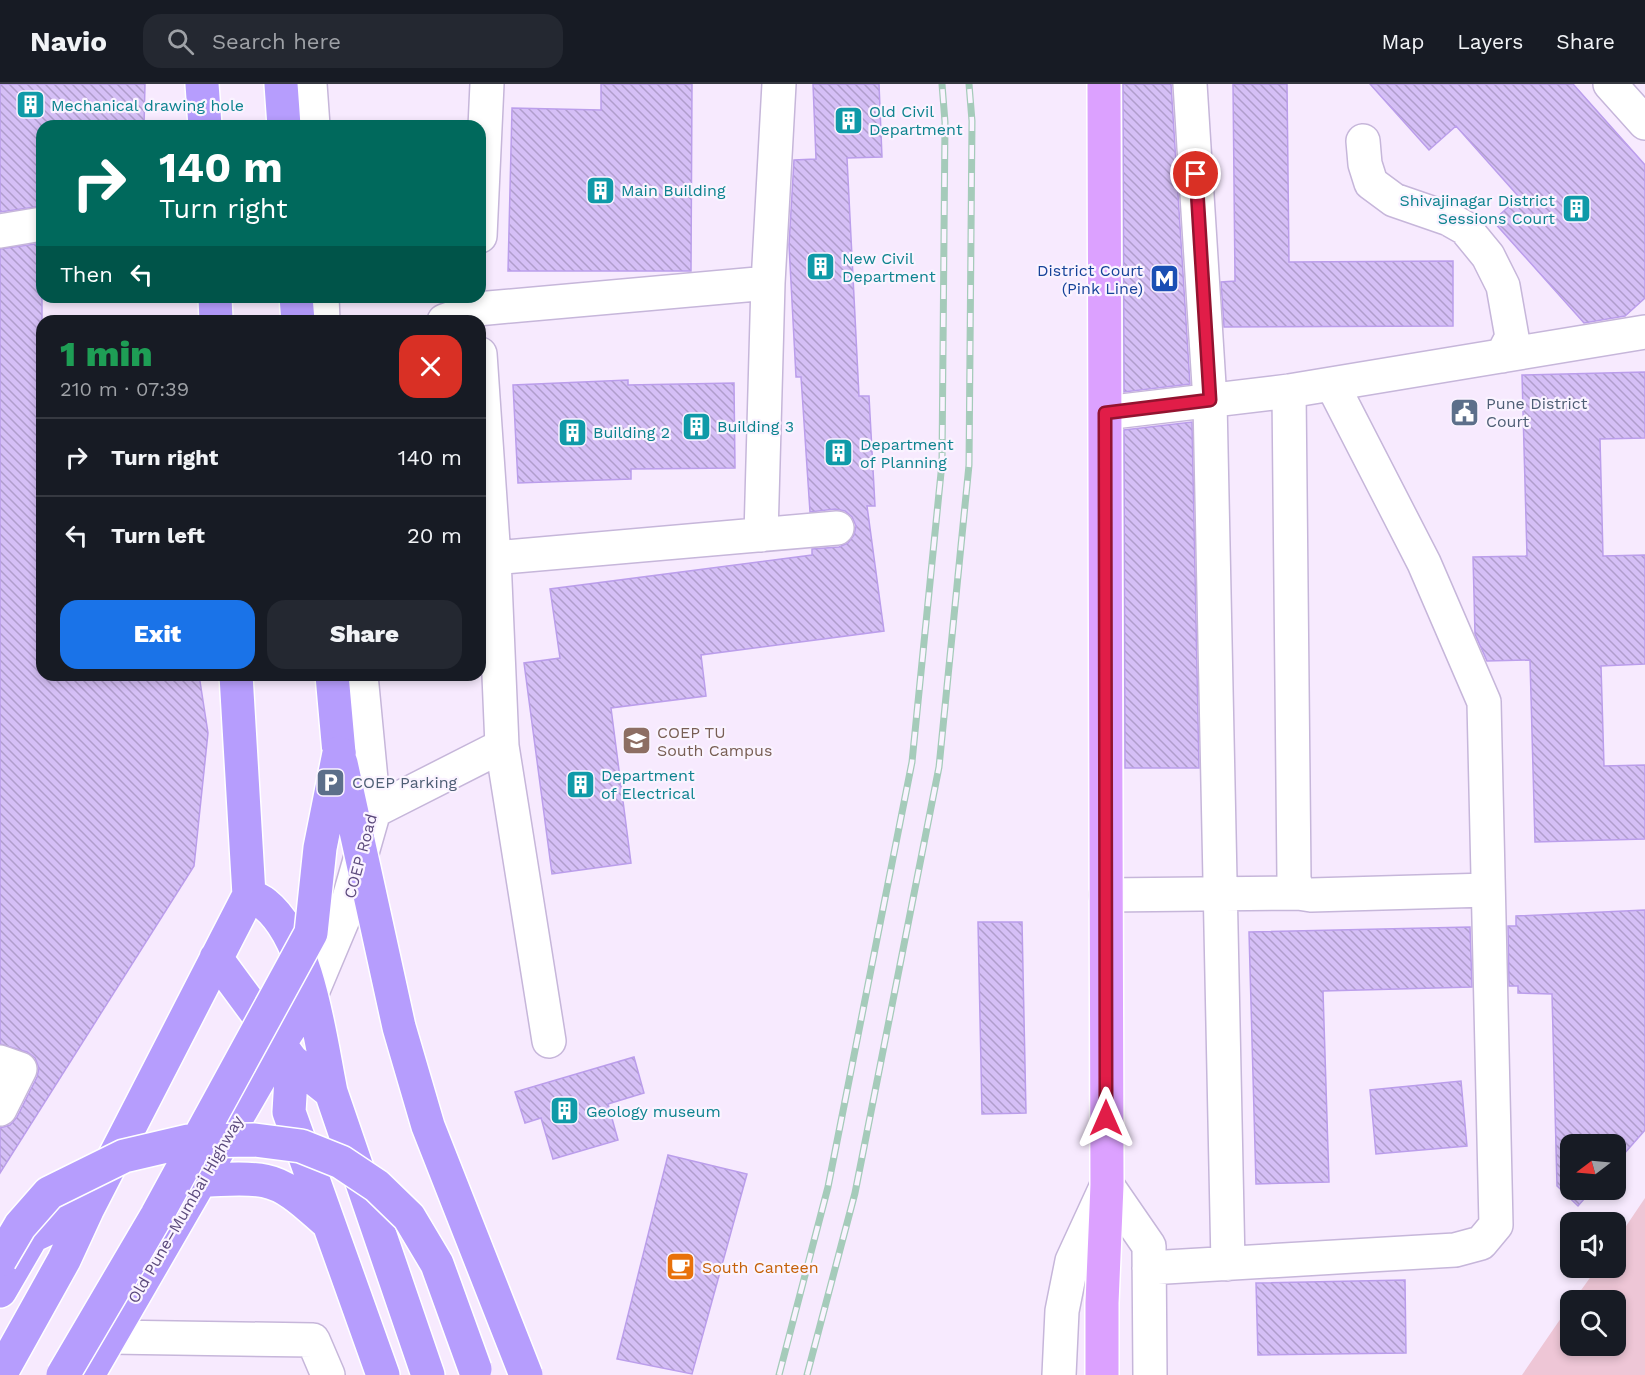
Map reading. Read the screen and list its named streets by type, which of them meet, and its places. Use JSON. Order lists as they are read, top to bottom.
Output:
{
  "streets": {
    "highway": ["Old Pune–Mumbai Highway"],
    "street": ["COEP Road"]
  },
  "crossings": [
    ["COEP Road", "Old Pune–Mumbai Highway"]
  ],
  "places": {
    "building": [
      "Mechanical drawing hole",
      "Old Civil Department",
      "Main Building",
      "Shivajinagar District Sessions Court",
      "New Civil Department",
      "Building 3",
      "Building 2",
      "Department of Planning",
      "Department of Electrical",
      "Geology museum"
    ],
    "metro station": ["District Court (Pink Line)"],
    "public building": ["Pune District Court"],
    "school or university": ["COEP TU South Campus"],
    "parking": ["COEP Parking"],
    "cafe": ["South Canteen"]
  },
  "north": "left",
  "page": {
    "header": "Navio",
    "search": "Search here",
    "nav": ["Map", "Layers", "Share"],
    "turn": ["140 m", "Turn right"],
    "then": "Then",
    "heading": ["1 min", "210 m · 07:39"],
    "list": [
      {
        "name": "Turn right",
        "value": "140 m"
      },
      {
        "name": "Turn left",
        "value": "20 m"
      }
    ],
    "buttons": ["Exit", "Share"]
  }
}
